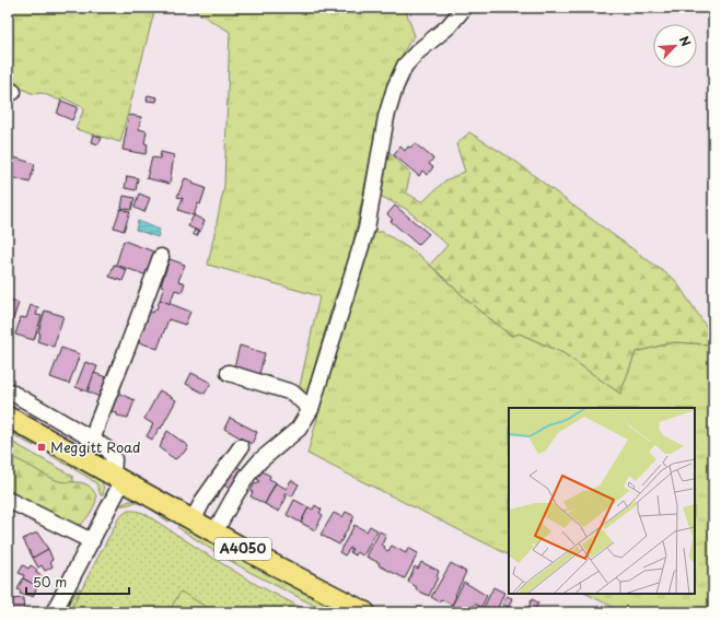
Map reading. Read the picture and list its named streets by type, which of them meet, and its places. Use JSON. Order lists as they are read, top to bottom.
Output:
{
  "streets": {
    "main road": ["A4050"]
  },
  "places": {
    "transit": ["Meggitt Road"]
  },
  "scale_bar": "50 m",
  "north": "top right"
}
